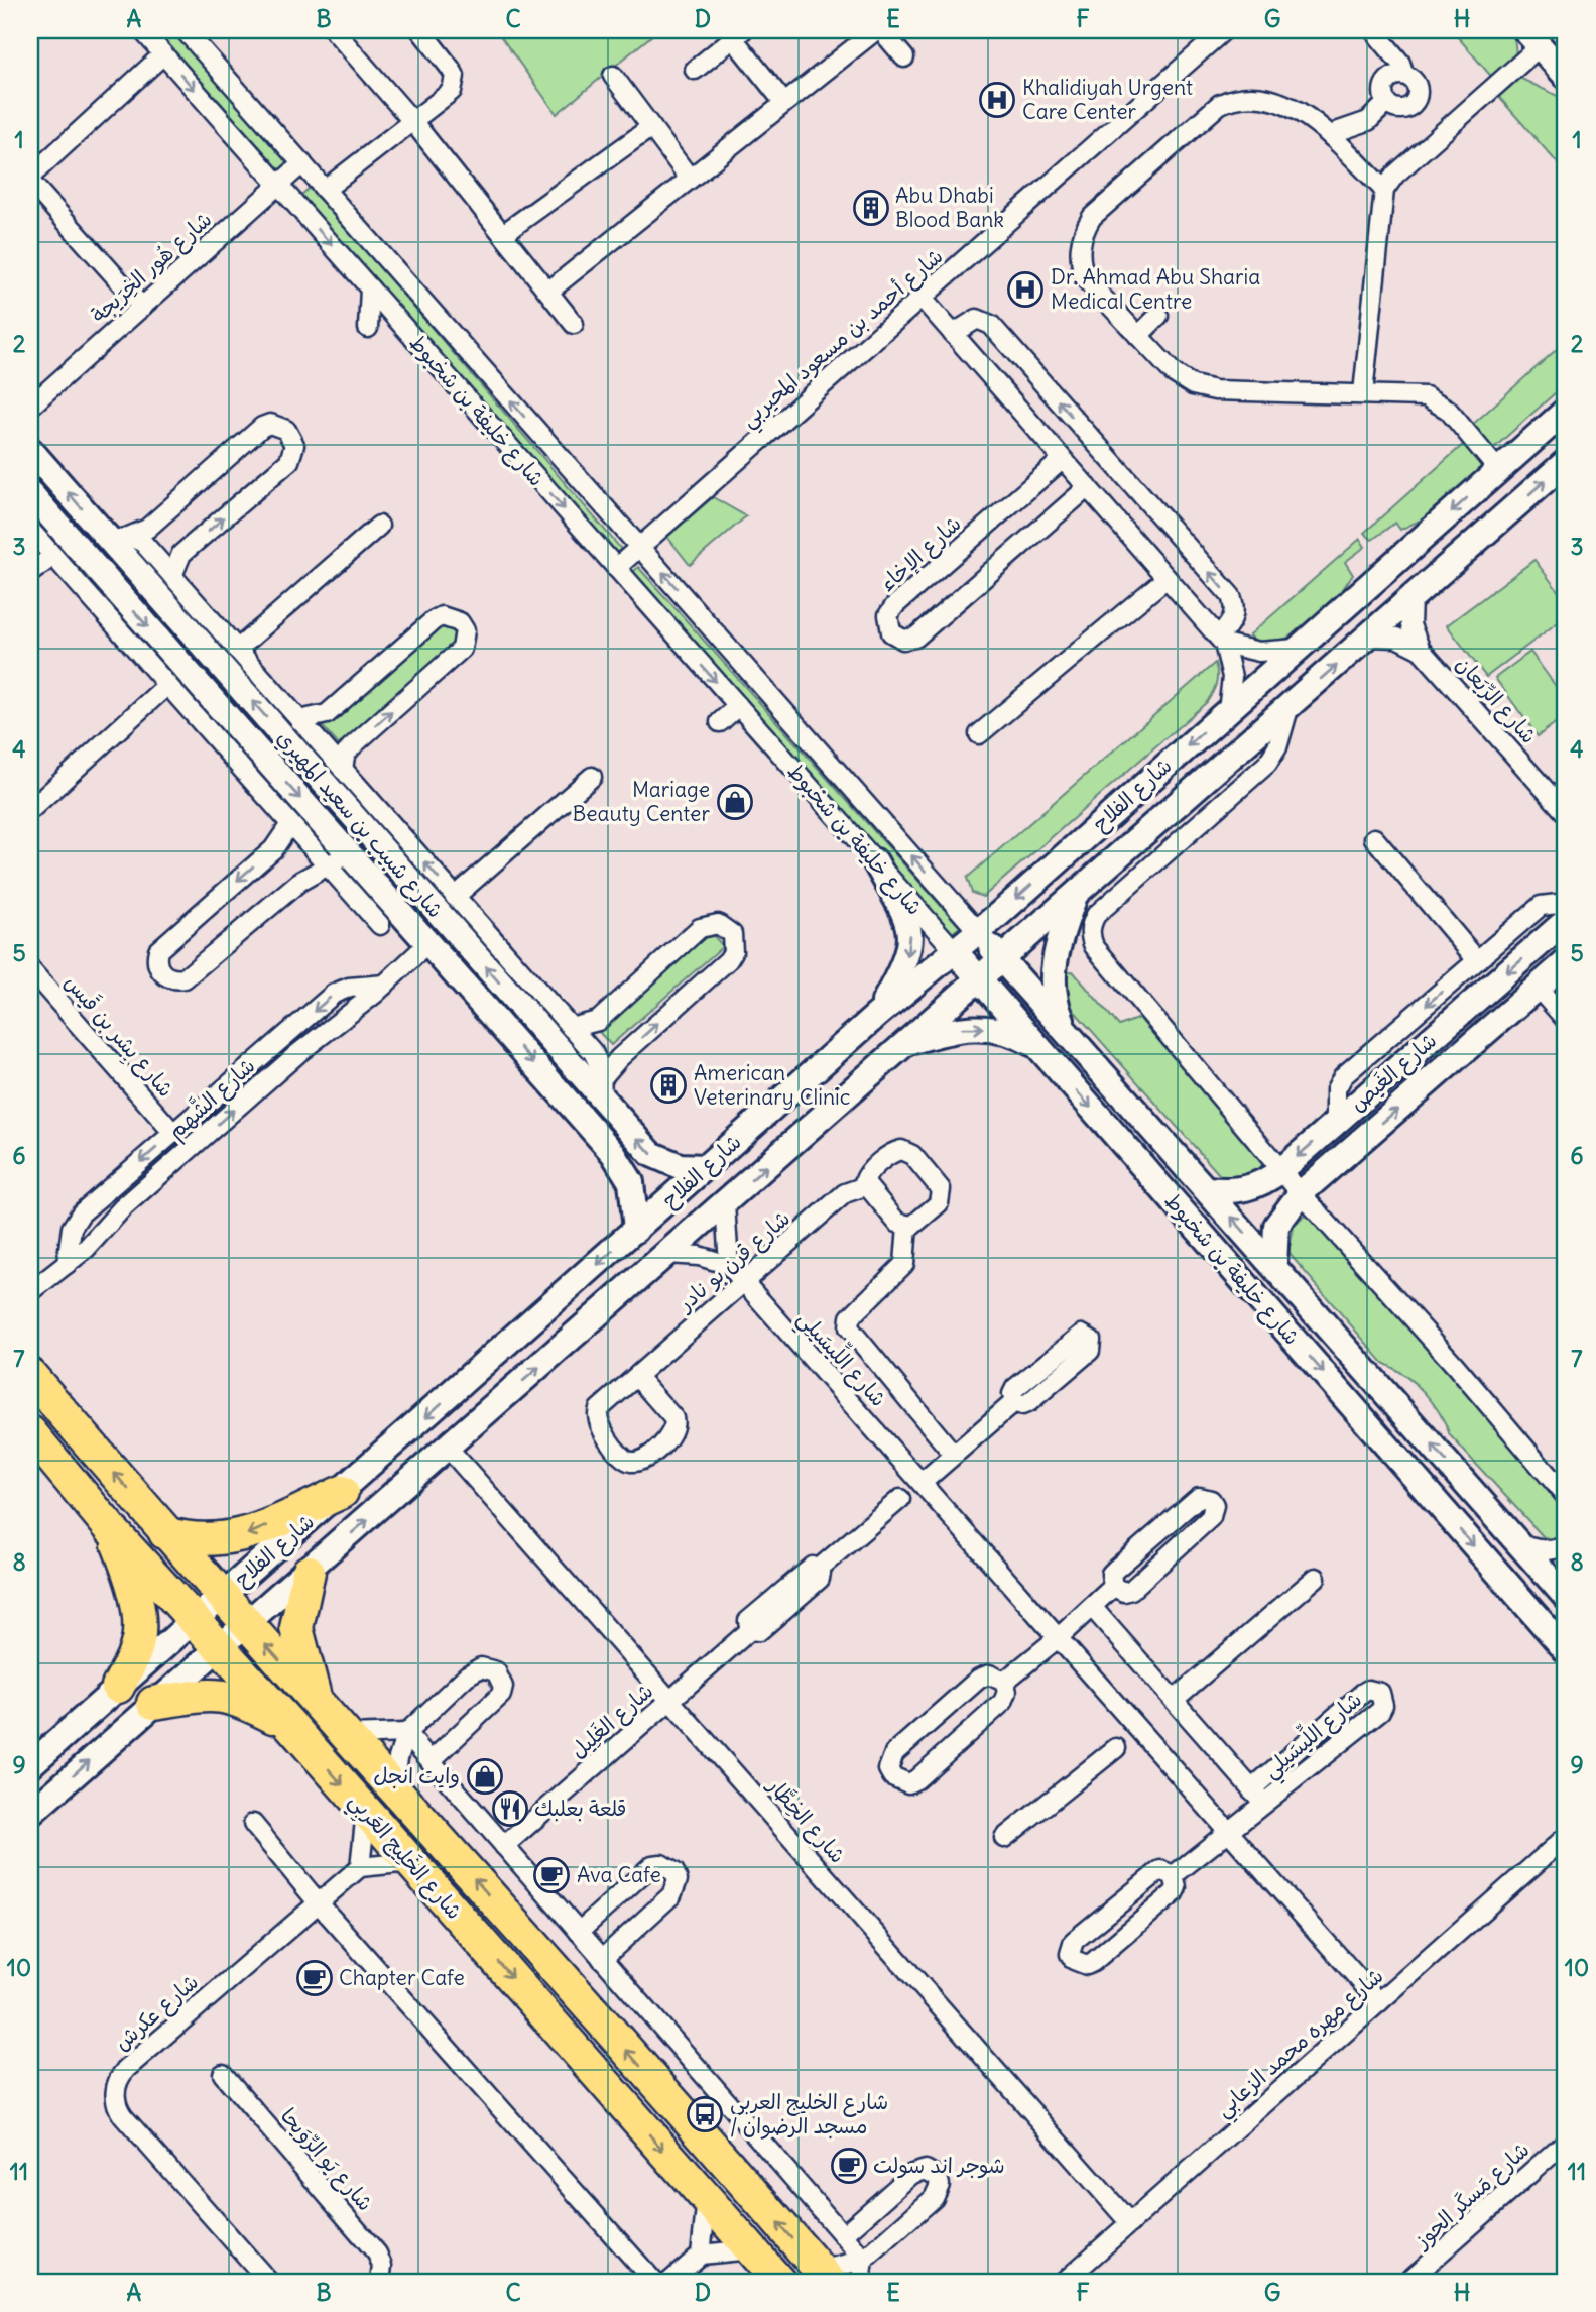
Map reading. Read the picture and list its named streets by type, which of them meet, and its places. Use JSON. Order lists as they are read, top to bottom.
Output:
{
  "streets": {
    "highway": ["شارع الخَلِيج العَربِي"],
    "main road": [
      "شارع خليفة بن شخبوط",
      "شارع الفلاح",
      "شارع شبيب بن سعيد المهيري",
      "شارع الغَيص"
    ],
    "street": [
      "شارع هُور الخِرَيجة",
      "شارع أحمد بن مسعود المحيربي",
      "شارع الإخاء",
      "شارع الرِّيَعان",
      "شارع بِشر بن قَيس",
      "شارع الشَّهم",
      "شارع قرن بو نادر",
      "شارع اللِّيسَيلِي",
      "شارع الغَلِيل",
      "شارع الخِطَّار",
      "شارع عكرش",
      "شارع مهره محمد الزعابي",
      "شارع يَو الرِّوَيحا",
      "شارع مَسكَر الحوز"
    ]
  },
  "crossings": [
    ["شارع هُور الخِرَيجة", "شارع خليفة بن شخبوط"],
    ["شارع أحمد بن مسعود المحيربي", "شارع خليفة بن شخبوط"],
    ["شارع خليفة بن شخبوط", "شارع الفلاح"],
    ["شارع خليفة بن شخبوط", "شارع الغَيص"],
    ["شارع الرِّيَعان", "شارع الفلاح"],
    ["شارع الفلاح", "شارع شبيب بن سعيد المهيري"],
    ["شارع الفلاح", "شارع الخِطَّار"],
    ["شارع الفلاح", "شارع الخَلِيج العَربِي"],
    ["شارع قرن بو نادر", "شارع اللِّيسَيلِي"],
    ["شارع اللِّيسَيلِي", "شارع مهره محمد الزعابي"],
    ["شارع الغَلِيل", "شارع الخِطَّار"],
    ["شارع الخِطَّار", "شارع مهره محمد الزعابي"]
  ],
  "places": {
    "hospital": ["Khalidiyah Urgent Care Center", "Dr. Ahmad Abu Sharia Medical Centre"],
    "building": ["Abu Dhabi Blood Bank", "American Veterinary Clinic"],
    "shop": ["Mariage Beauty Center", "وايت انجل"],
    "restaurant": ["قلعة بعلبك"],
    "cafe": ["Ava Cafe", "Chapter Cafe", "شوجر اند سولت"],
    "bus stop": ["شارع الخليج العربي / مسجد الرضوان"]
  },
  "grid": {
    "columns": [
      "A",
      "B",
      "C",
      "D",
      "E",
      "F",
      "G",
      "H"
    ],
    "rows": [
      "1",
      "2",
      "3",
      "4",
      "5",
      "6",
      "7",
      "8",
      "9",
      "10",
      "11"
    ]
  }
}
